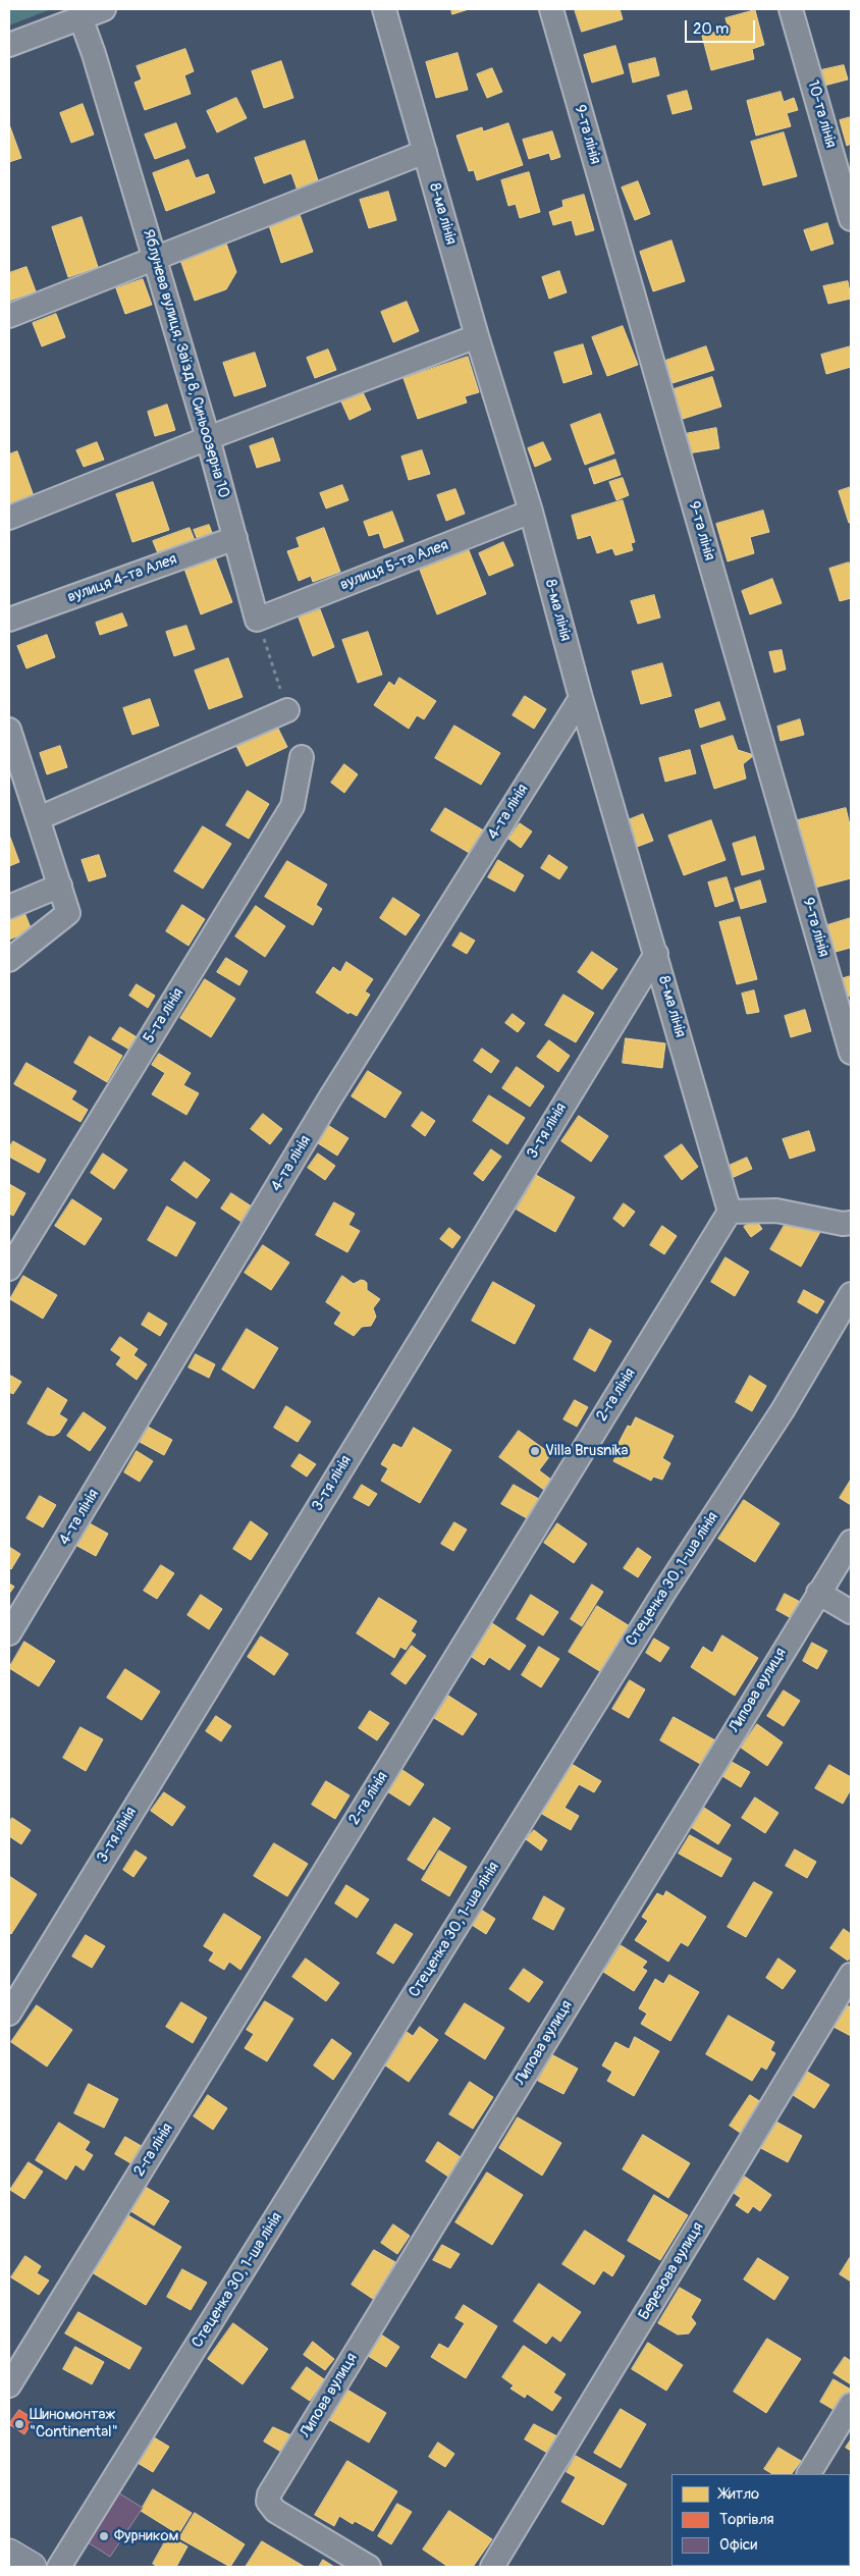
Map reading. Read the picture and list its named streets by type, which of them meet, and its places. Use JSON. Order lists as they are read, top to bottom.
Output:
{
  "streets": {
    "street": [
      "10-та лінія",
      "9-та лінія",
      "8-ма лінія",
      "Яблунева вулиця, Заїзд 8, Синьоозерна 10",
      "вулиця 5-та Алея",
      "вулиця 4-та Алея",
      "4-та лінія",
      "5-та лінія",
      "3-тя лінія",
      "2-га лінія",
      "Стеценка 30, 1-ша лінія",
      "Липова вулиця",
      "Березова вулиця"
    ]
  },
  "crossings": [
    ["8-ма лінія", "вулиця 5-та Алея"],
    ["8-ма лінія", "4-та лінія"],
    ["8-ма лінія", "3-тя лінія"],
    ["8-ма лінія", "2-га лінія"],
    ["Яблунева вулиця, Заїзд 8, Синьоозерна 10", "вулиця 5-та Алея"],
    ["Яблунева вулиця, Заїзд 8, Синьоозерна 10", "вулиця 4-та Алея"]
  ],
  "places": ["Villa Brusnika", "Шиномонтаж \"Continental\"", "Фурником"],
  "legend": ["Житло", "Торгівля", "Офіси"],
  "scale_bar": "20 m"
}
